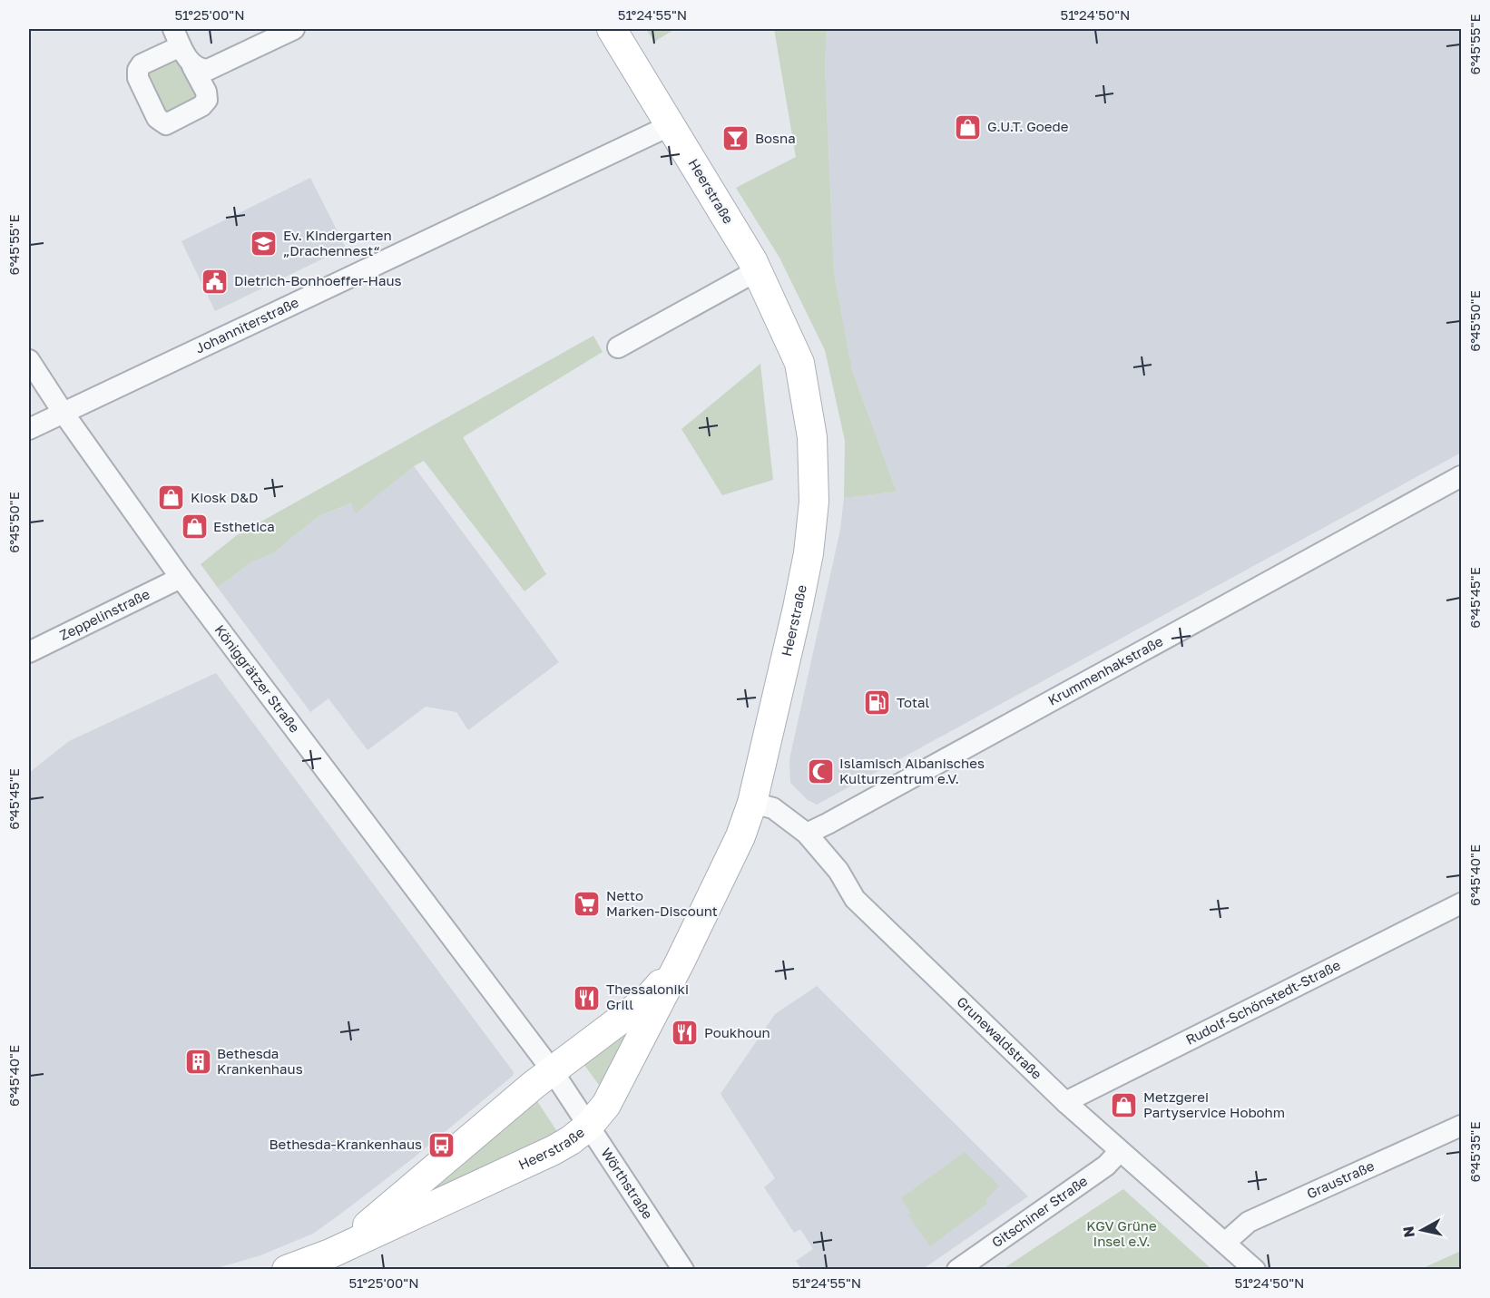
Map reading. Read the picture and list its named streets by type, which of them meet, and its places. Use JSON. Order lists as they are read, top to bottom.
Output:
{
  "streets": {
    "street": [
      "Heerstraße",
      "Johanniterstraße",
      "Zeppelinstraße",
      "Krummenhakstraße",
      "Königgrätzer Straße",
      "Rudolf-Schönstedt-Straße",
      "Grunewaldstraße",
      "Graustraße",
      "Wörthstraße",
      "Gitschiner Straße"
    ]
  },
  "crossings": [
    ["Heerstraße", "Johanniterstraße"],
    ["Heerstraße", "Königgrätzer Straße"],
    ["Heerstraße", "Grunewaldstraße"],
    ["Heerstraße", "Wörthstraße"],
    ["Johanniterstraße", "Königgrätzer Straße"],
    ["Zeppelinstraße", "Königgrätzer Straße"],
    ["Krummenhakstraße", "Grunewaldstraße"],
    ["Königgrätzer Straße", "Wörthstraße"],
    ["Rudolf-Schönstedt-Straße", "Grunewaldstraße"],
    ["Grunewaldstraße", "Graustraße"],
    ["Grunewaldstraße", "Gitschiner Straße"]
  ],
  "parks": ["KGV Grüne Insel e.V."],
  "places": {
    "shop": [
      "G.U.T. Goede",
      "Kiosk D&D",
      "Esthetica",
      "Metzgerei Partyservice Hobohm"
    ],
    "bar": ["Bosna"],
    "school or university": ["Ev. Kindergarten „Drachennest“"],
    "public building": ["Dietrich-Bonhoeffer-Haus"],
    "fuel station": ["Total"],
    "mosque": ["Islamisch Albanisches Kulturzentrum e.V."],
    "supermarket": ["Netto Marken-Discount"],
    "restaurant": ["Thessaloniki Grill", "Poukhoun"],
    "building": ["Bethesda Krankenhaus"],
    "bus stop": ["Bethesda-Krankenhaus"]
  },
  "north": "left",
  "coordinates": [
    "51°25'00\"N",
    "51°24'55\"N",
    "51°24'50\"N",
    "6°45'55\"E",
    "6°45'50\"E",
    "6°45'45\"E",
    "6°45'40\"E",
    "6°45'35\"E"
  ]
}
